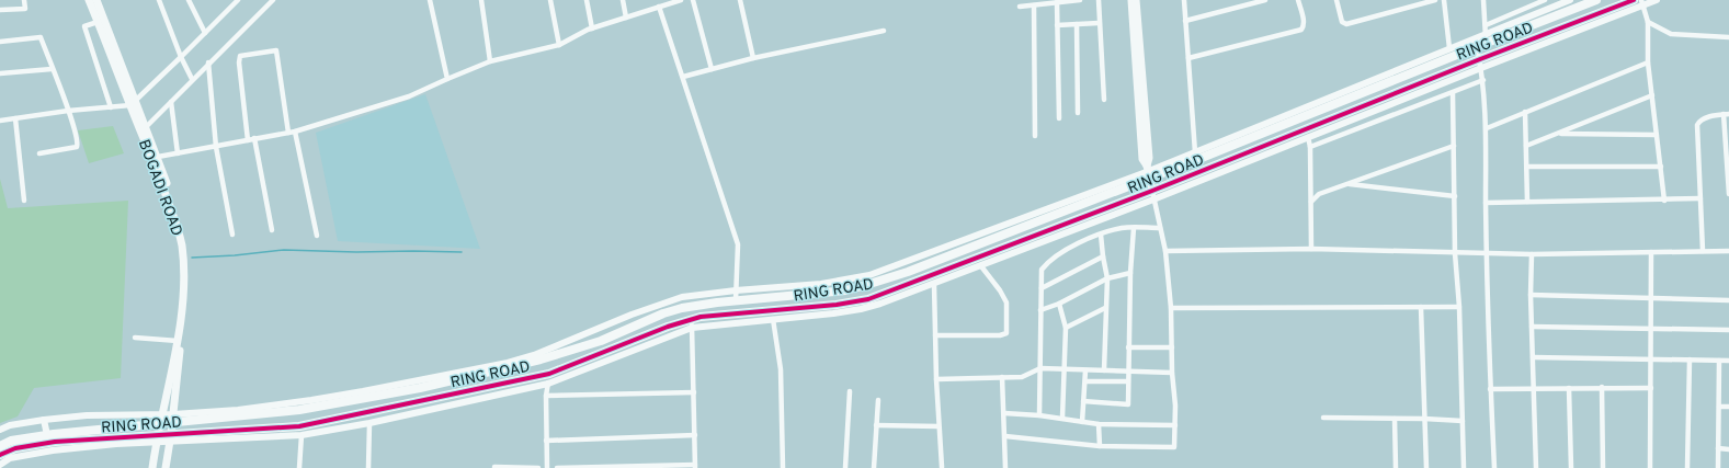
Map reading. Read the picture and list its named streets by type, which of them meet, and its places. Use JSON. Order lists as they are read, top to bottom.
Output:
{
  "streets": {
    "highway": ["RING ROAD"],
    "main road": ["BOGADI ROAD"]
  },
  "crossings": [
    ["RING ROAD", "BOGADI ROAD"]
  ]
}
